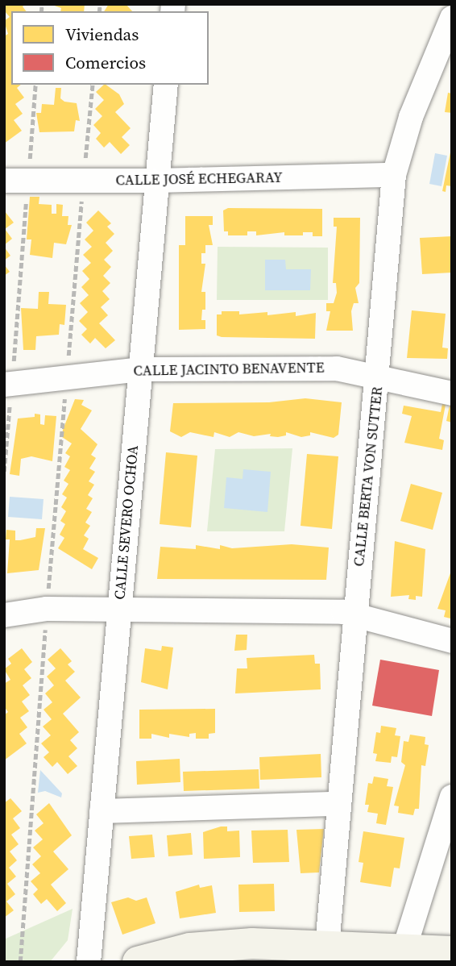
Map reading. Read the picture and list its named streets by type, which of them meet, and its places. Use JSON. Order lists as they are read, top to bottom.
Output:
{
  "streets": {
    "street": [
      "CALLE JOSÉ ECHEGARAY",
      "CALLE JACINTO BENAVENTE",
      "CALLE BERTA VON SUTTER",
      "CALLE SEVERO OCHOA"
    ]
  },
  "crossings": [
    ["CALLE JOSÉ ECHEGARAY", "CALLE BERTA VON SUTTER"],
    ["CALLE JOSÉ ECHEGARAY", "CALLE SEVERO OCHOA"],
    ["CALLE JACINTO BENAVENTE", "CALLE BERTA VON SUTTER"],
    ["CALLE JACINTO BENAVENTE", "CALLE SEVERO OCHOA"]
  ],
  "legend": ["Viviendas", "Comercios"]
}
